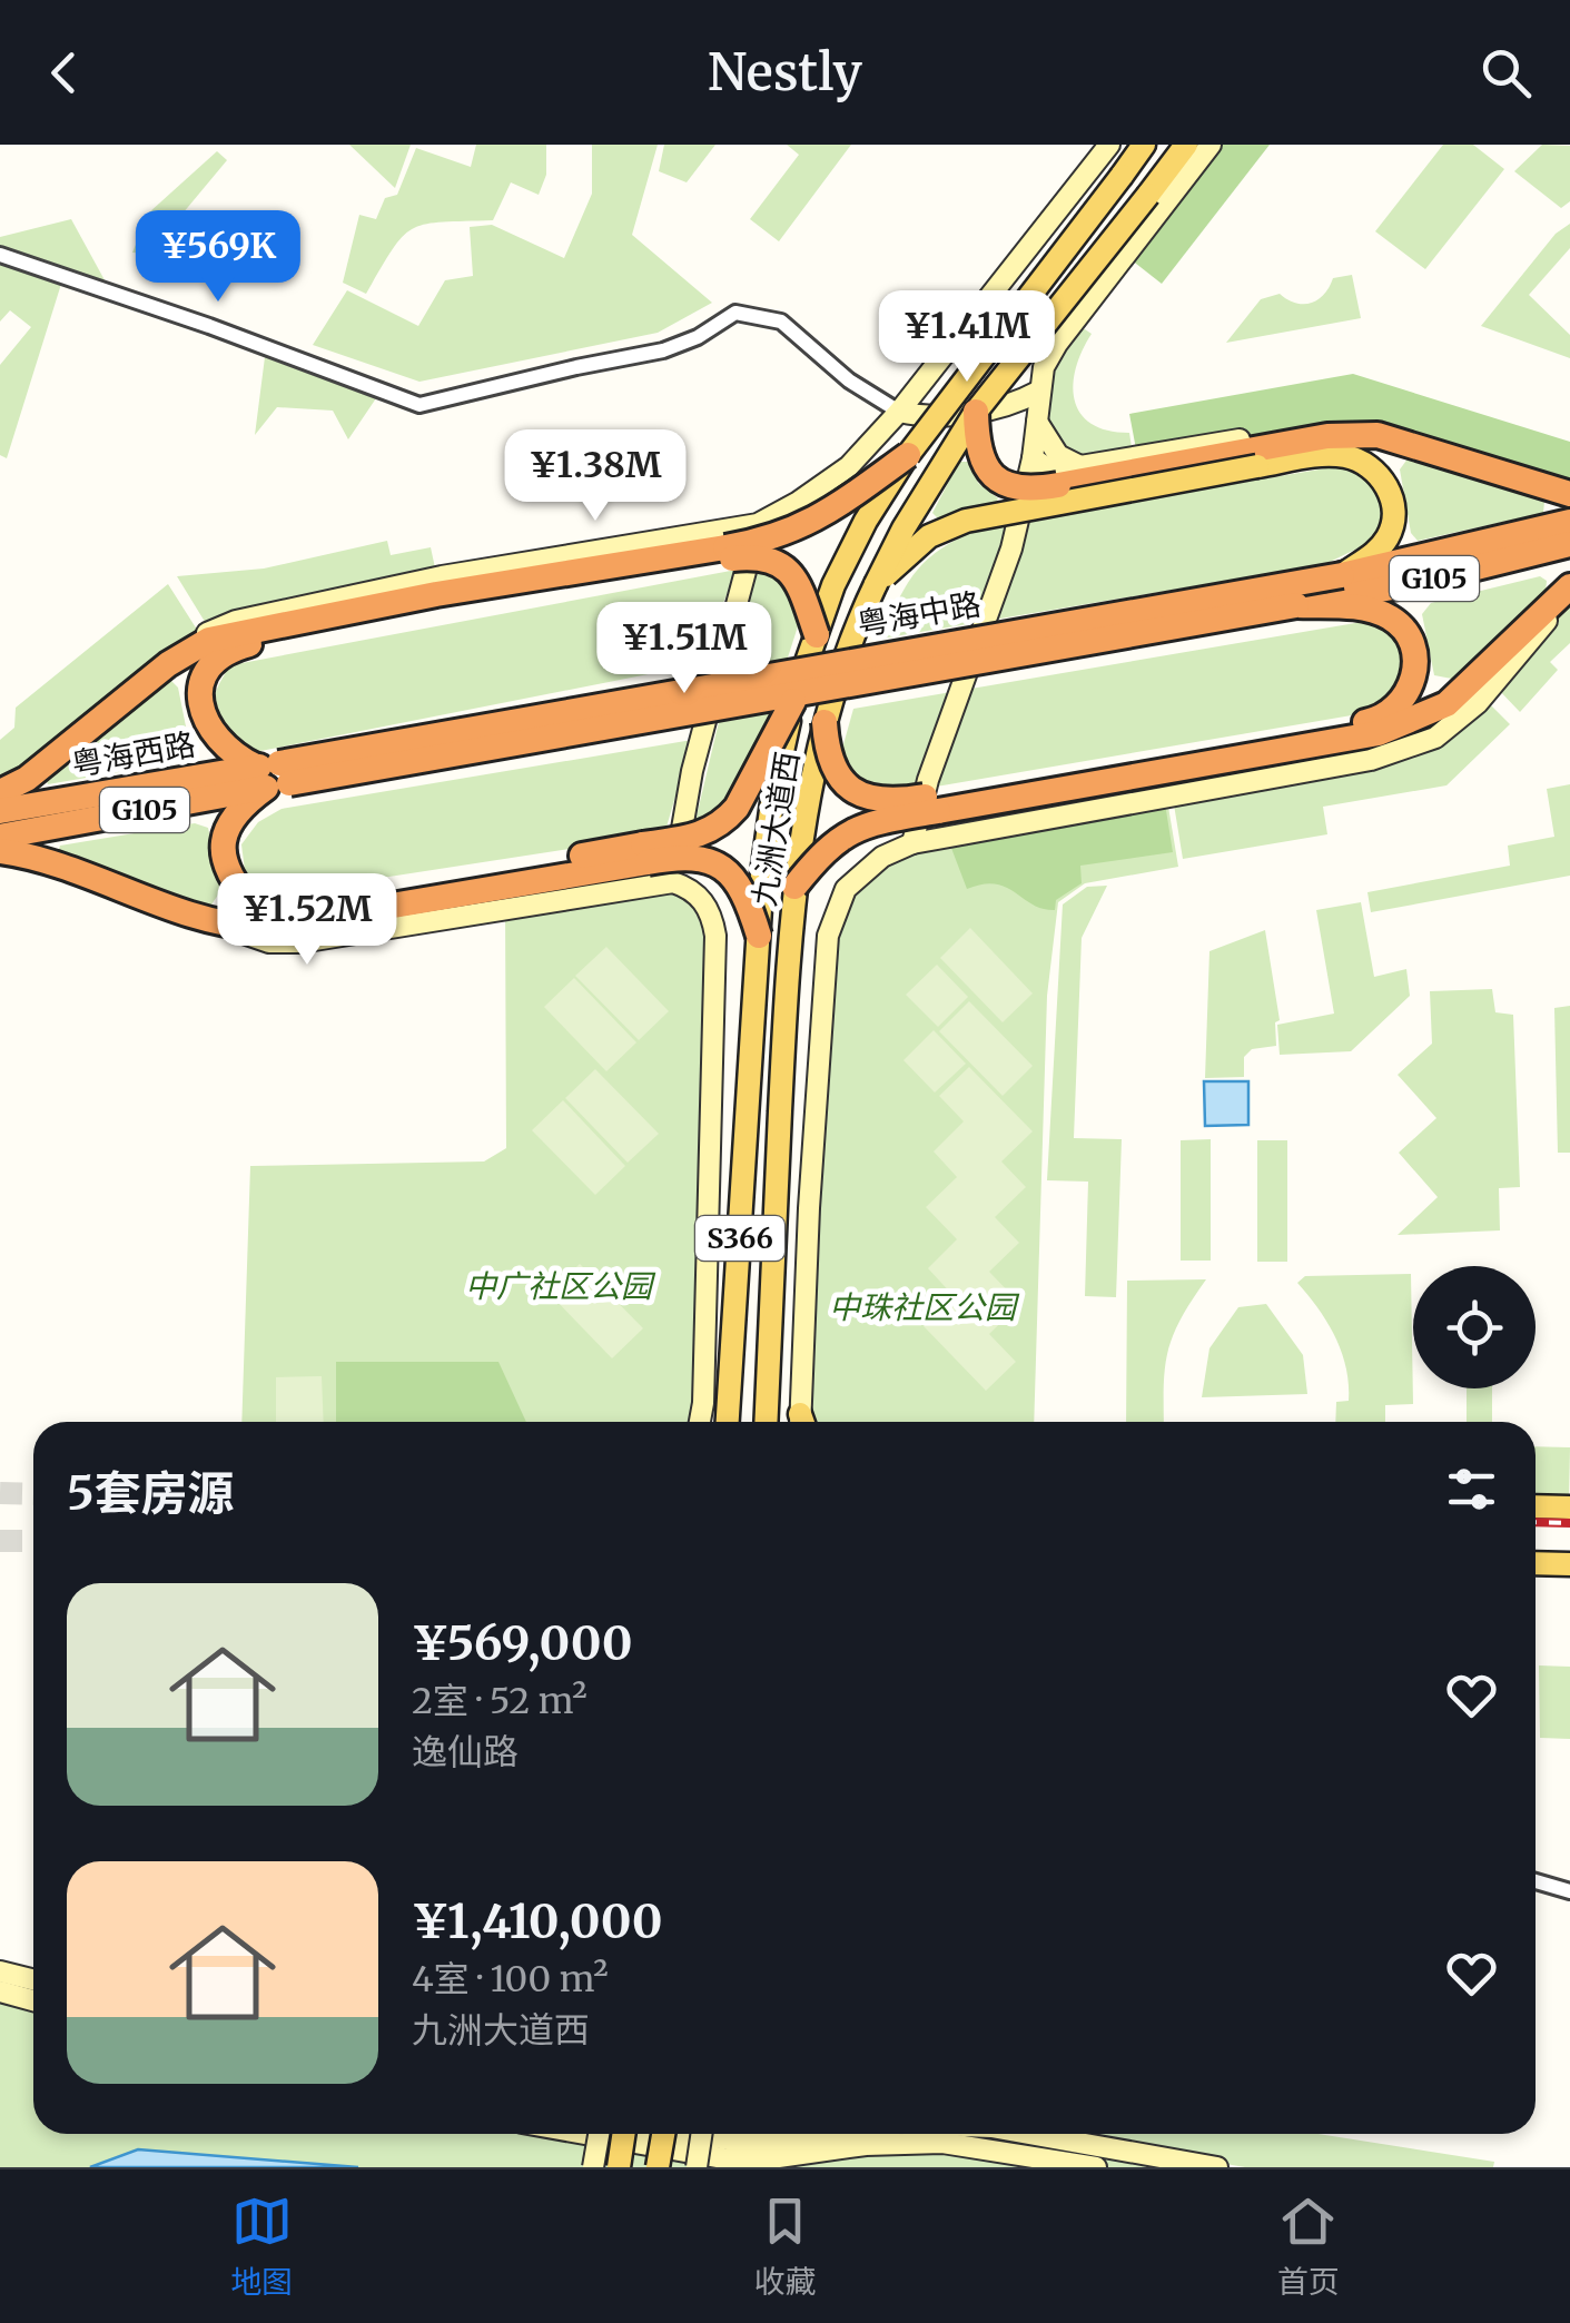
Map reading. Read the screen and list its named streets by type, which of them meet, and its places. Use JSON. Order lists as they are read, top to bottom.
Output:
{
  "streets": {
    "highway": ["G105", "粤海中路", "粤海西路"],
    "main road": ["九洲大道西", "S366"]
  },
  "crossings": [
    ["粤海中路", "粤海西路"]
  ],
  "parks": ["中广社区公园", "中珠社区公园"],
  "page": {
    "header": "Nestly",
    "price": [
      "¥569K",
      "¥1.41M",
      "¥1.38M",
      "¥1.51M",
      "¥1.52M"
    ],
    "heading": "5套房源",
    "list": [
      {
        "name": "¥569,000",
        "note": "2室 · 52 m² · 逸仙路"
      },
      {
        "name": "¥1,410,000",
        "note": "4室 · 100 m² · 九洲大道西"
      }
    ],
    "tabs": ["地图", "收藏", "首页"]
  }
}
